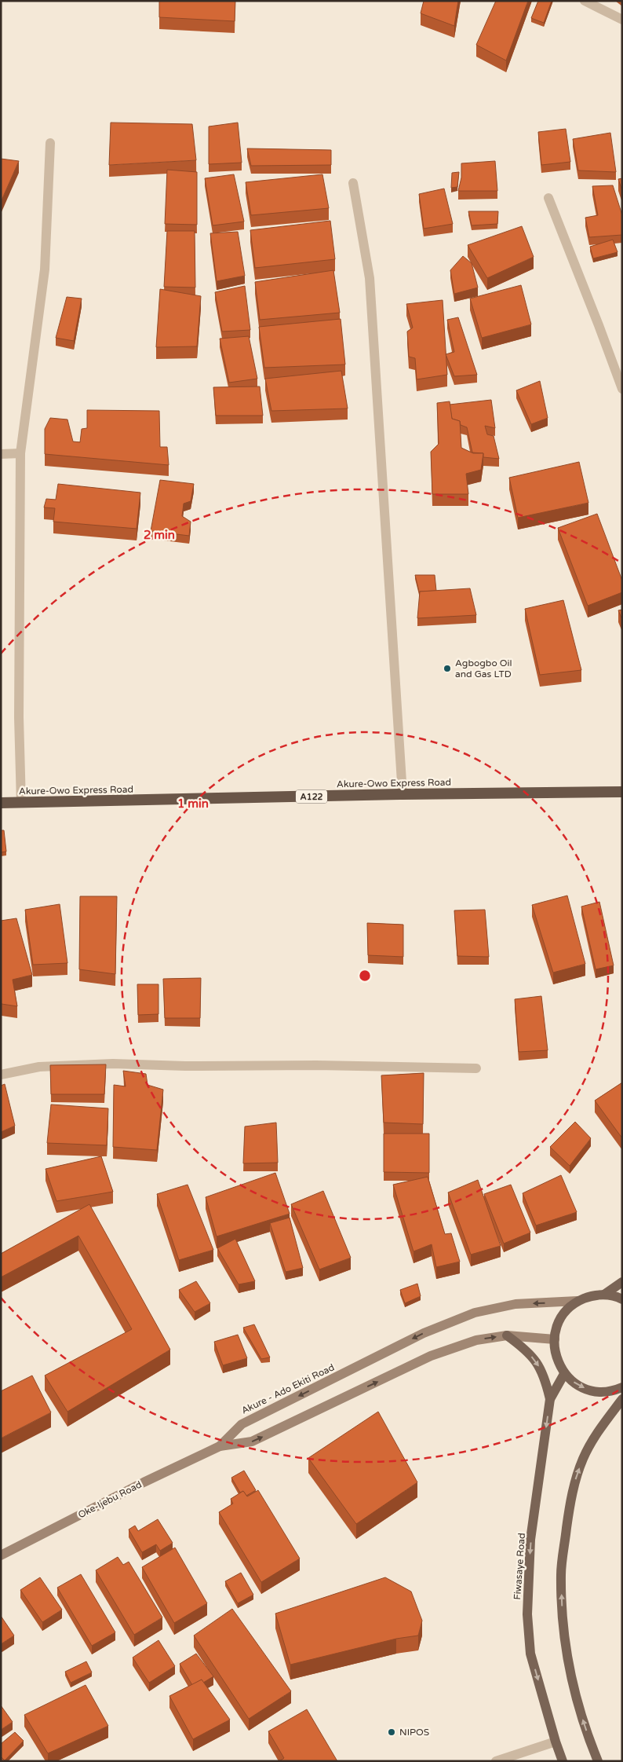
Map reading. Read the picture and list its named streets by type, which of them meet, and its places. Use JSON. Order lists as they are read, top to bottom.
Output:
{
  "streets": {
    "highway": ["Akure-Owo Express Road", "A122"],
    "main road": ["Akure - Ado Ekiti Road", "Oke-Ijebu Road", "Fiwasaye Road"]
  },
  "crossings": [
    ["Akure - Ado Ekiti Road", "Oke-Ijebu Road"]
  ],
  "places": ["Agbogbo Oil and Gas LTD", "NIPOS"],
  "rings": ["2 min", "1 min"]
}
